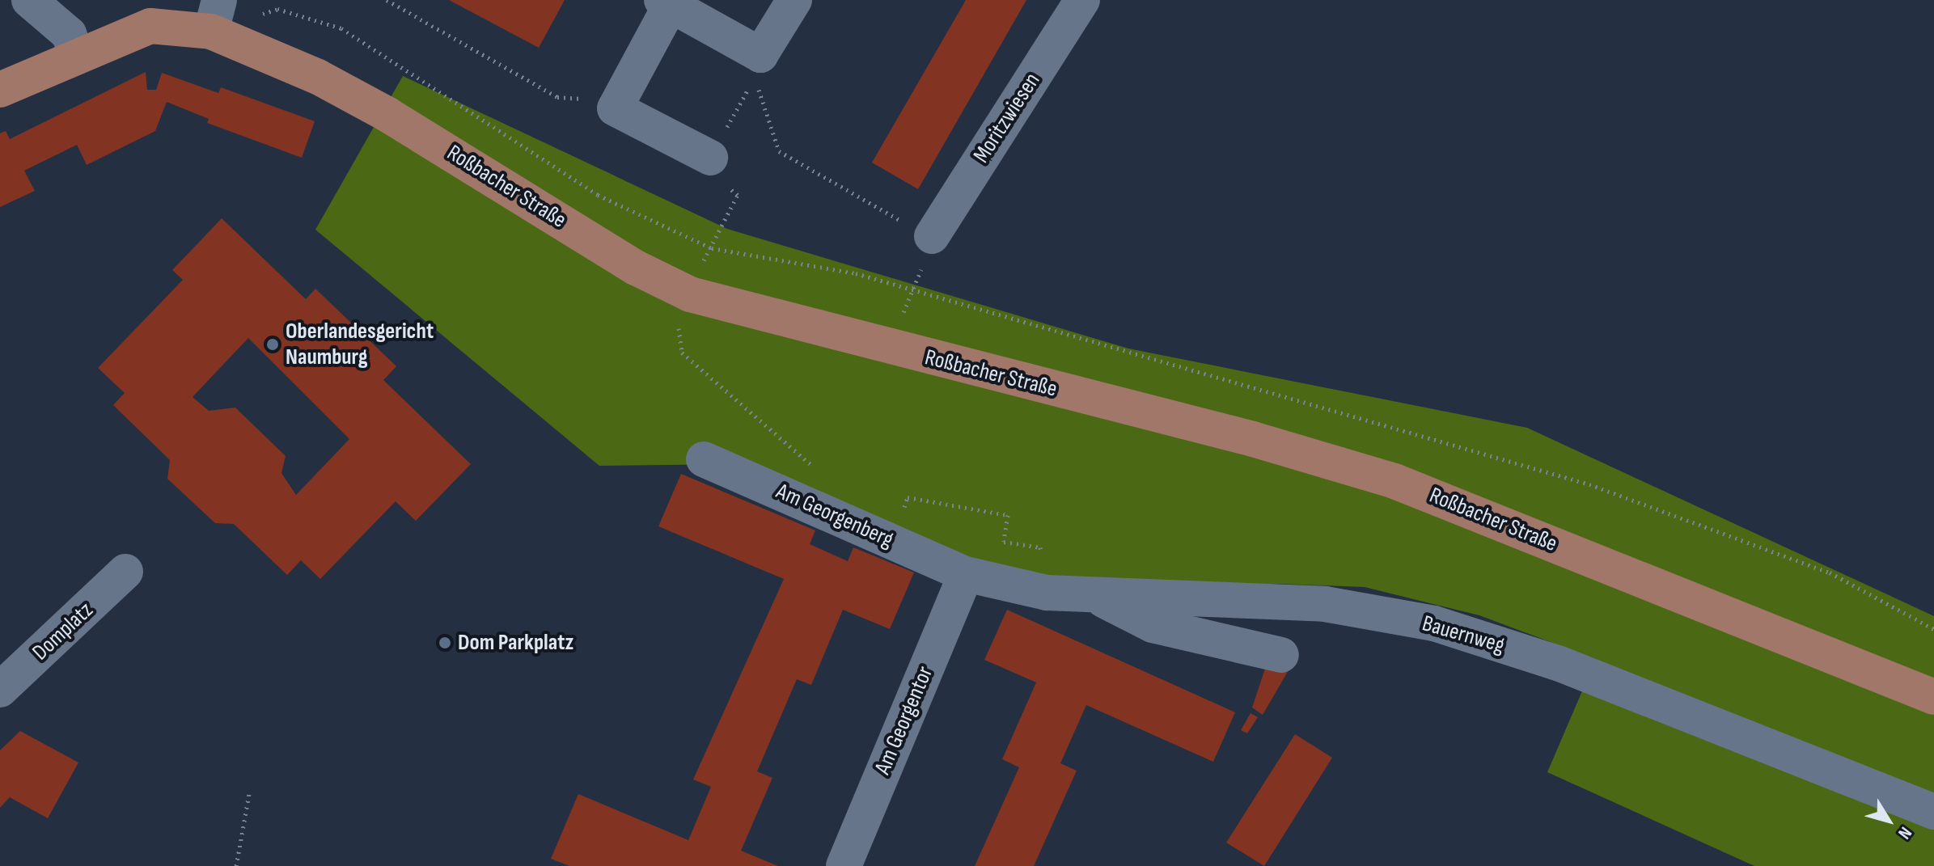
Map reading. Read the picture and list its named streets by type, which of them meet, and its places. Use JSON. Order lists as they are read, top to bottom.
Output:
{
  "streets": {
    "main road": ["Roßbacher Straße"],
    "street": [
      "Moritzwiesen",
      "Am Georgenberg",
      "Domplatz",
      "Bauernweg",
      "Am Georgentor"
    ]
  },
  "crossings": [
    ["Am Georgenberg", "Bauernweg"],
    ["Am Georgenberg", "Am Georgentor"],
    ["Bauernweg", "Am Georgentor"]
  ],
  "places": ["Oberlandesgericht Naumburg", "Dom Parkplatz"],
  "north": "bottom right"
}
